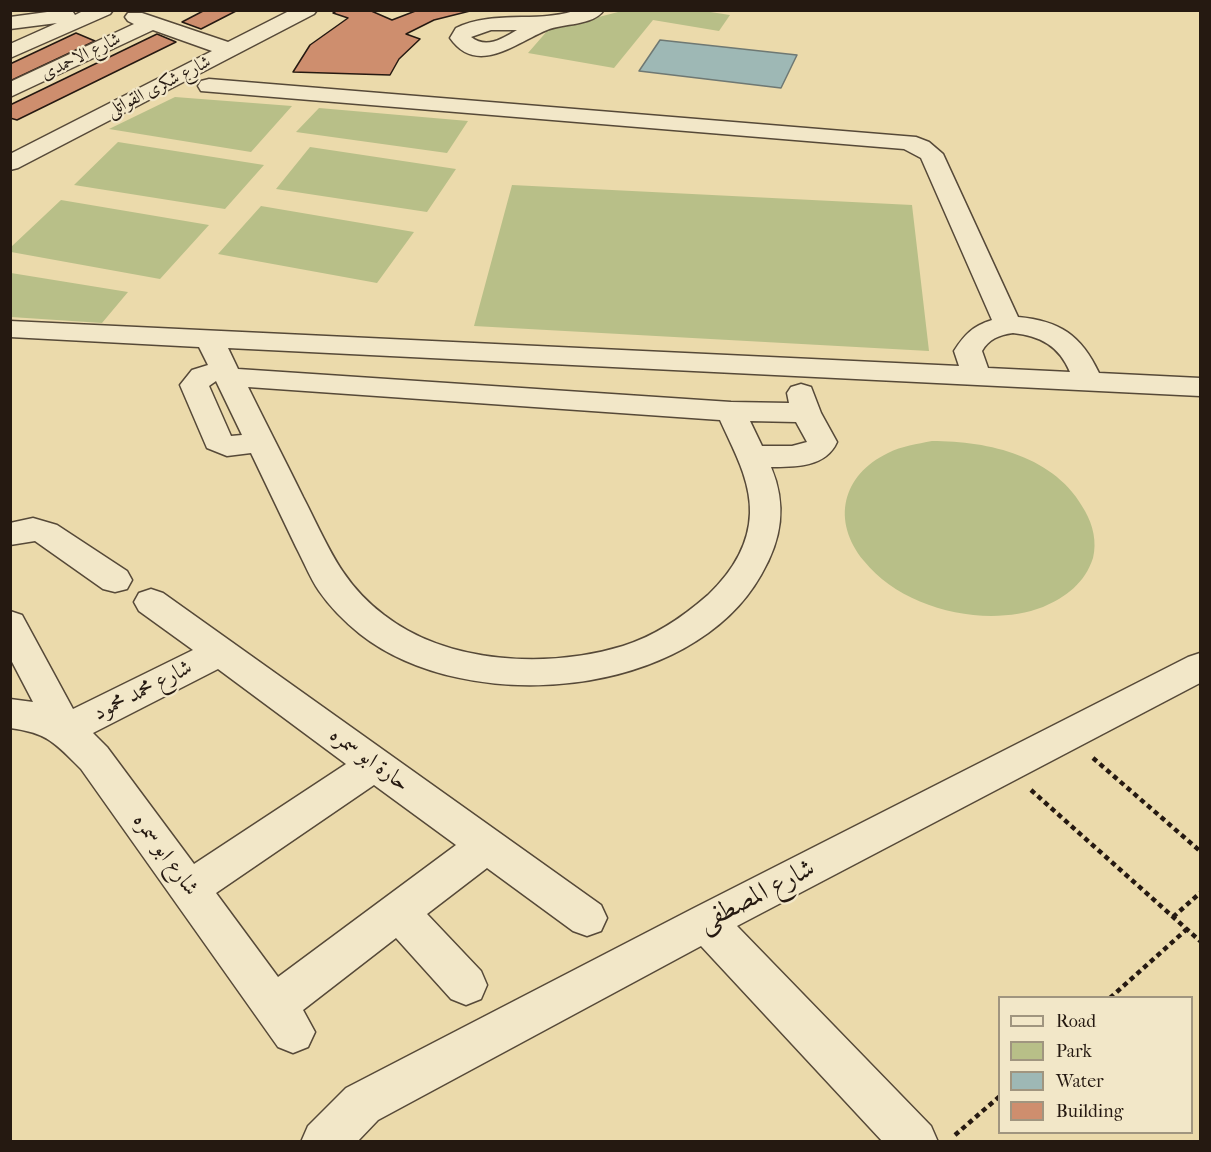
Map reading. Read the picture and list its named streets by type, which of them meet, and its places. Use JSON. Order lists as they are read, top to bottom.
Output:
{
  "streets": {
    "street": [
      "شارع الاحمدى",
      "شارع شكرى القواتلى",
      "شارع محمد محمود",
      "حارة ابو سمره",
      "شارع ابو سمره",
      "شارع المصطفى"
    ]
  },
  "crossings": [
    ["شارع الاحمدى", "شارع شكرى القواتلى"],
    ["شارع محمد محمود", "حارة ابو سمره"],
    ["شارع محمد محمود", "شارع ابو سمره"]
  ],
  "legend": [
    "Road",
    "Park",
    "Water",
    "Building"
  ]
}
